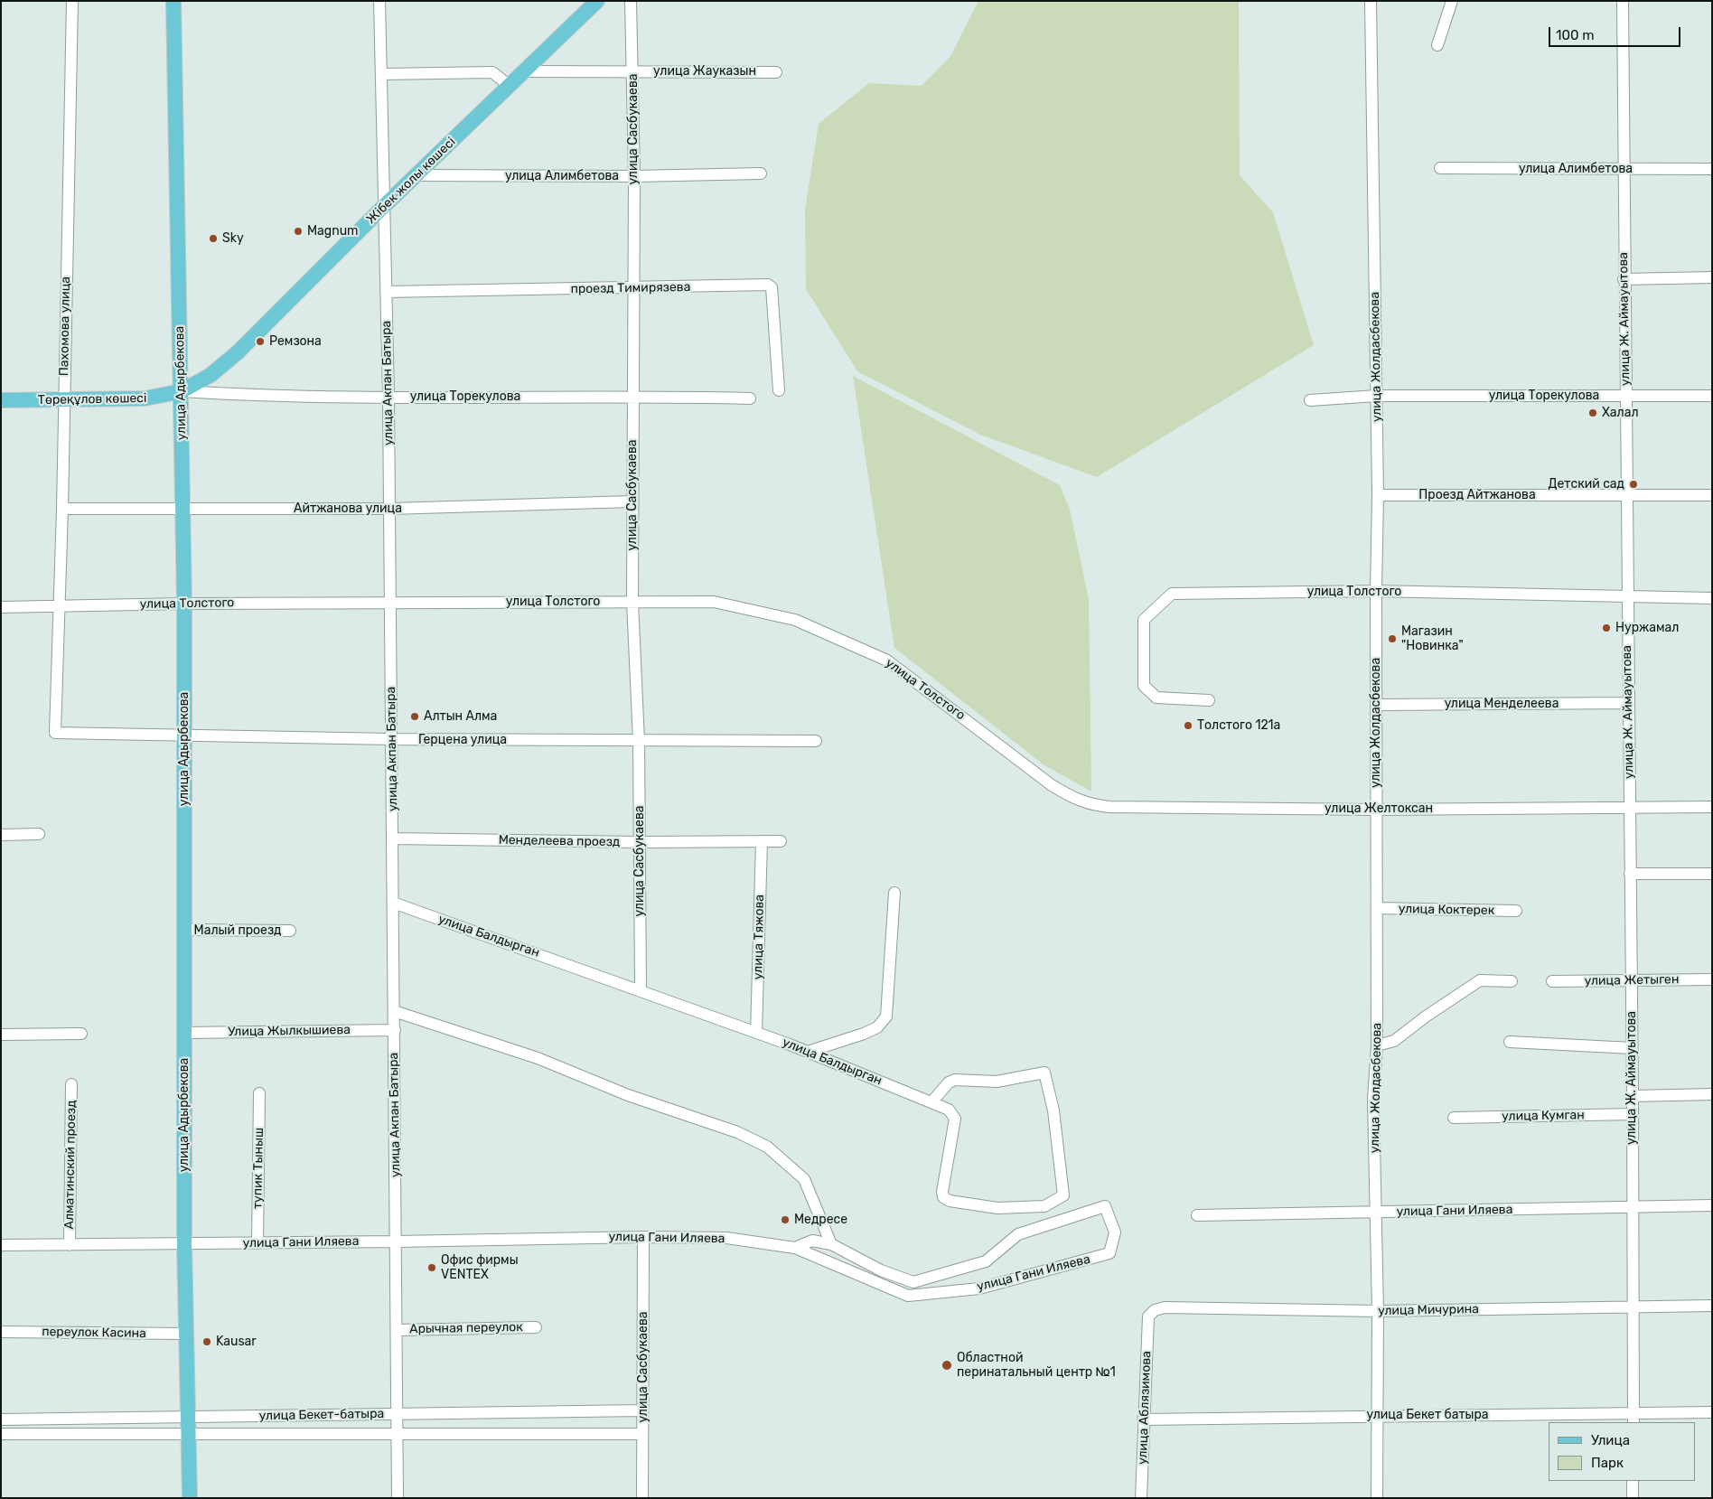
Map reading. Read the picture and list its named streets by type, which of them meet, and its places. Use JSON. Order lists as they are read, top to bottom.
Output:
{
  "streets": {
    "main road": ["Жібек жолы көшесі", "улица Адырбекова", "Төреқұлов көшесі"],
    "street": [
      "улица Жауказын",
      "улица Сасбукаева",
      "улица Алимбетова",
      "проезд Тимирязева",
      "улица Ж. Аймауытова",
      "Пахомова улица",
      "улица Жолдасбекова",
      "улица Акпан Батыра",
      "улица Торекулова",
      "Проезд Айтжанова",
      "Айтжанова улица",
      "улица Толстого",
      "улица Менделеева",
      "Герцена улица",
      "улица Желтоксан",
      "Менделеева проезд",
      "улица Коктерек",
      "Малый проезд",
      "улица Балдырган",
      "улица Тяжова",
      "улица Жетыген",
      "Улица Жылкышиева",
      "улица Кумган",
      "Алматинский проезд",
      "тупик Тыныш",
      "улица Гани Иляева",
      "улица Мичурина",
      "Арычная переулок",
      "переулок Касина",
      "улица Аблязимова",
      "улица Бекет-батыра",
      "улица Бекет батыра"
    ]
  },
  "crossings": [
    ["улица Жауказын", "улица Сасбукаева"],
    ["улица Жауказын", "Жібек жолы көшесі"],
    ["улица Сасбукаева", "улица Алимбетова"],
    ["улица Сасбукаева", "проезд Тимирязева"],
    ["улица Сасбукаева", "улица Торекулова"],
    ["улица Сасбукаева", "Айтжанова улица"],
    ["улица Сасбукаева", "улица Толстого"],
    ["улица Сасбукаева", "Герцена улица"],
    ["улица Сасбукаева", "Менделеева проезд"],
    ["улица Сасбукаева", "улица Балдырган"],
    ["улица Сасбукаева", "улица Гани Иляева"],
    ["улица Сасбукаева", "улица Бекет-батыра"],
    ["улица Алимбетова", "Жібек жолы көшесі"],
    ["улица Алимбетова", "улица Ж. Аймауытова"],
    ["Жібек жолы көшесі", "улица Адырбекова"],
    ["Жібек жолы көшесі", "улица Акпан Батыра"],
    ["Жібек жолы көшесі", "улица Торекулова"],
    ["Жібек жолы көшесі", "Төреқұлов көшесі"],
    ["проезд Тимирязева", "улица Акпан Батыра"],
    ["улица Ж. Аймауытова", "улица Торекулова"],
    ["улица Ж. Аймауытова", "Проезд Айтжанова"],
    ["улица Ж. Аймауытова", "улица Толстого"],
    ["улица Ж. Аймауытова", "улица Менделеева"],
    ["улица Ж. Аймауытова", "улица Желтоксан"],
    ["улица Ж. Аймауытова", "улица Жетыген"],
    ["улица Ж. Аймауытова", "улица Кумган"],
    ["улица Ж. Аймауытова", "улица Гани Иляева"],
    ["улица Ж. Аймауытова", "улица Мичурина"],
    ["улица Ж. Аймауытова", "улица Бекет батыра"],
    ["Пахомова улица", "Төреқұлов көшесі"],
    ["Пахомова улица", "Айтжанова улица"],
    ["Пахомова улица", "улица Толстого"],
    ["Пахомова улица", "Герцена улица"],
    ["улица Жолдасбекова", "улица Торекулова"],
    ["улица Жолдасбекова", "Проезд Айтжанова"],
    ["улица Жолдасбекова", "улица Толстого"],
    ["улица Жолдасбекова", "улица Менделеева"],
    ["улица Жолдасбекова", "улица Желтоксан"],
    ["улица Жолдасбекова", "улица Коктерек"],
    ["улица Жолдасбекова", "улица Гани Иляева"],
    ["улица Жолдасбекова", "улица Мичурина"],
    ["улица Жолдасбекова", "улица Бекет батыра"],
    ["улица Адырбекова", "улица Торекулова"],
    ["улица Адырбекова", "Төреқұлов көшесі"],
    ["улица Адырбекова", "Айтжанова улица"],
    ["улица Адырбекова", "улица Толстого"],
    ["улица Адырбекова", "Герцена улица"],
    ["улица Адырбекова", "Малый проезд"],
    ["улица Адырбекова", "Улица Жылкышиева"],
    ["улица Адырбекова", "улица Гани Иляева"],
    ["улица Адырбекова", "переулок Касина"],
    ["улица Адырбекова", "улица Бекет-батыра"],
    ["улица Акпан Батыра", "улица Торекулова"],
    ["улица Акпан Батыра", "Айтжанова улица"],
    ["улица Акпан Батыра", "улица Толстого"],
    ["улица Акпан Батыра", "Герцена улица"],
    ["улица Акпан Батыра", "Менделеева проезд"],
    ["улица Акпан Батыра", "улица Балдырган"],
    ["улица Акпан Батыра", "Улица Жылкышиева"],
    ["улица Акпан Батыра", "улица Гани Иляева"],
    ["улица Акпан Батыра", "Арычная переулок"],
    ["улица Акпан Батыра", "улица Бекет-батыра"],
    ["улица Торекулова", "Төреқұлов көшесі"],
    ["улица Толстого", "улица Желтоксан"],
    ["Менделеева проезд", "улица Тяжова"],
    ["улица Балдырган", "улица Тяжова"],
    ["Алматинский проезд", "улица Гани Иляева"],
    ["тупик Тыныш", "улица Гани Иляева"],
    ["улица Мичурина", "улица Аблязимова"],
    ["улица Аблязимова", "улица Бекет батыра"]
  ],
  "places": [
    "Magnum",
    "Sky",
    "Ремзона",
    "Халал",
    "Детский сад",
    "Нуржамал",
    "Магазин \"Новинка\"",
    "Алтын Алма",
    "Толстого 121а",
    "Медресе",
    "Офис фирмы VENTEX",
    "Kausar",
    "Областной перинатальный центр №1"
  ],
  "legend": ["Улица", "Парк"],
  "scale_bar": "100 m"
}
